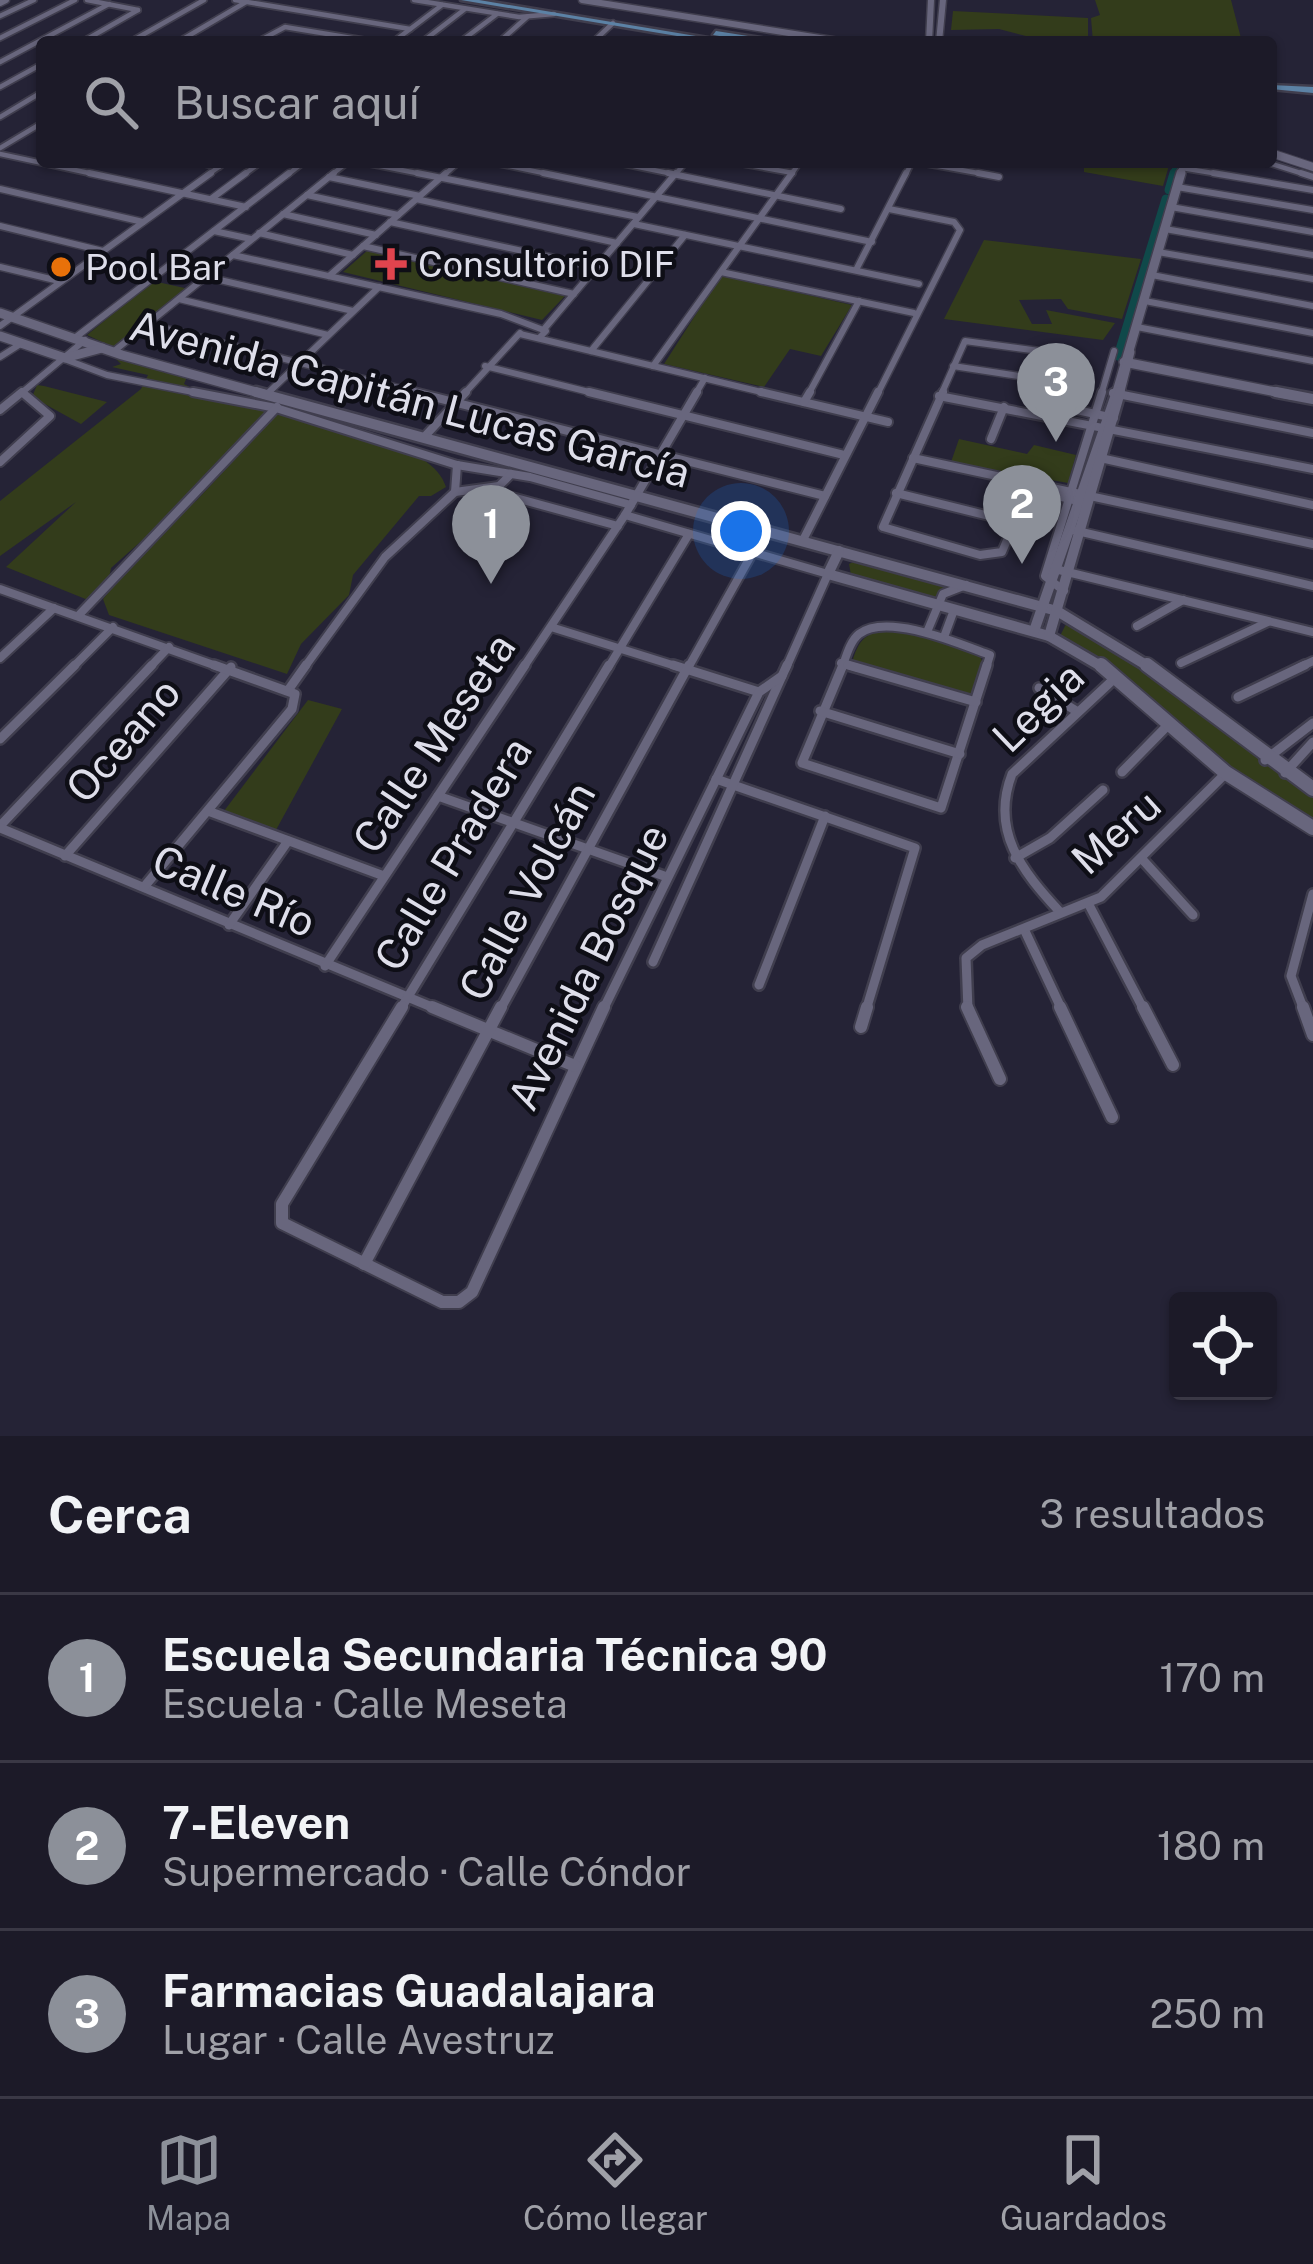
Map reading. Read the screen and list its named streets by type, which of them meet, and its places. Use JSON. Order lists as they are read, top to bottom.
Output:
{
  "streets": {
    "street": [
      "Avenida Capitán Lucas García",
      "Legia",
      "Oceano",
      "Calle Meseta",
      "Meru",
      "Calle Pradera",
      "Calle Río",
      "Calle Volcán",
      "Avenida Bosque"
    ]
  },
  "crossings": [
    ["Avenida Capitán Lucas García", "Calle Meseta"],
    ["Avenida Capitán Lucas García", "Avenida Bosque"],
    ["Oceano", "Calle Río"],
    ["Calle Meseta", "Calle Río"],
    ["Calle Pradera", "Calle Río"],
    ["Calle Pradera", "Calle Volcán"],
    ["Calle Pradera", "Avenida Bosque"],
    ["Calle Río", "Calle Volcán"],
    ["Calle Río", "Avenida Bosque"],
    ["Calle Volcán", "Avenida Bosque"]
  ],
  "places": {
    "health": ["Consultorio DIF"],
    "other": ["Pool Bar"]
  },
  "page": {
    "search": "Buscar aquí",
    "pins": ["3", "2", "1"],
    "heading": ["Cerca", "3 resultados"],
    "list": [
      {
        "mark": "1",
        "name": "Escuela Secundaria Técnica 90",
        "note": "Escuela · Calle Meseta",
        "value": "170 m"
      },
      {
        "mark": "2",
        "name": "7-Eleven",
        "note": "Supermercado · Calle Cóndor",
        "value": "180 m"
      },
      {
        "mark": "3",
        "name": "Farmacias Guadalajara",
        "note": "Lugar · Calle Avestruz",
        "value": "250 m"
      }
    ],
    "nav": ["Mapa", "Cómo llegar", "Guardados"]
  }
}
